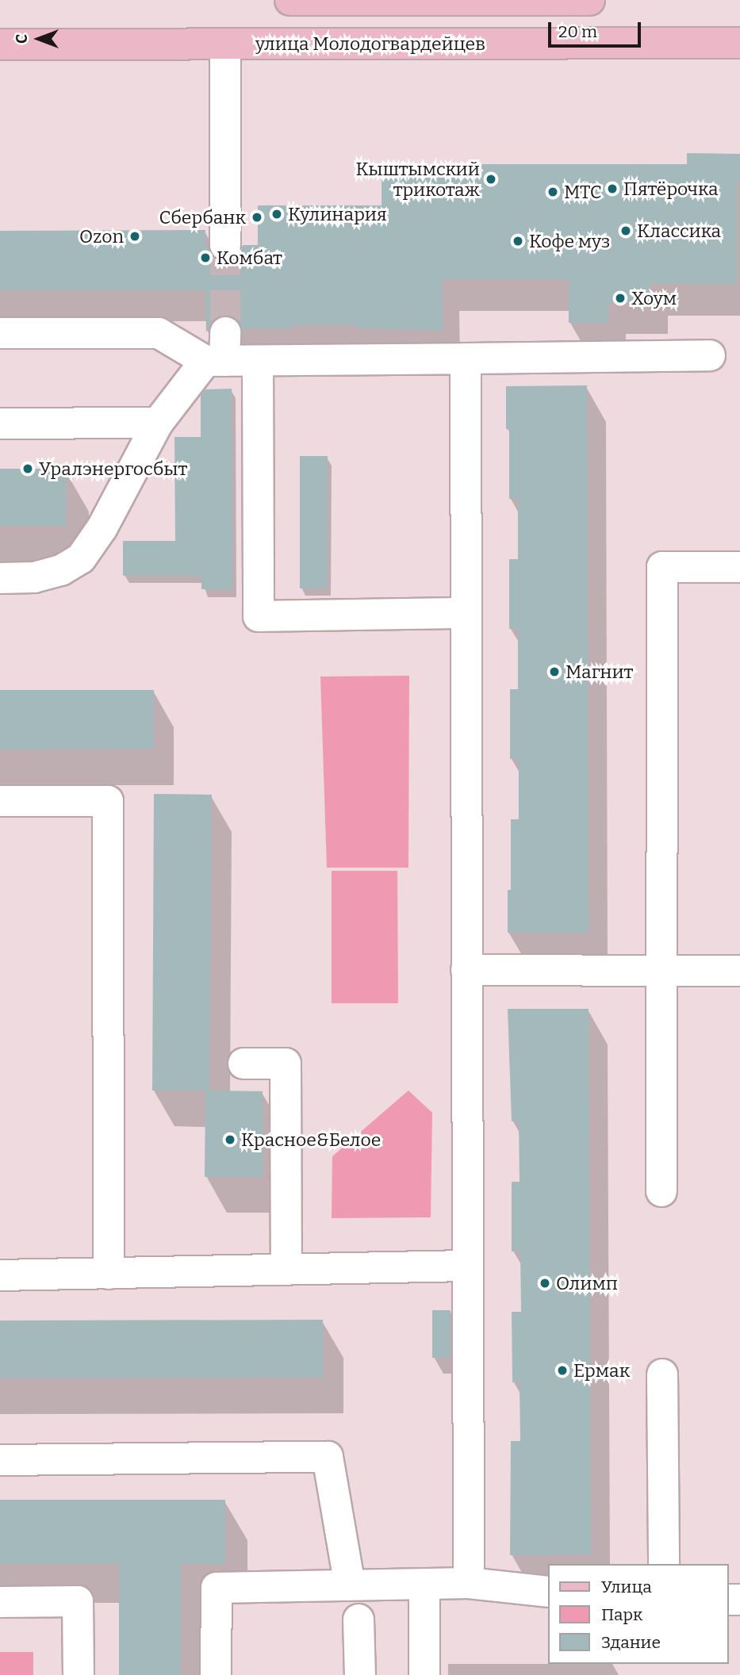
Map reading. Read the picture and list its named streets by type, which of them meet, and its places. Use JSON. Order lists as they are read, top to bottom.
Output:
{
  "streets": {
    "main road": ["улица Молодогвардейцев"]
  },
  "places": [
    "Кыштымский трикотаж",
    "Пятёрочка",
    "МТС",
    "Кулинария",
    "Сбербанк",
    "Классика",
    "Ozon",
    "Кофе муз",
    "Комбат",
    "Хоум",
    "Уралэнергосбыт",
    "Магнит",
    "Красное&Белое",
    "Олимп",
    "Ермак"
  ],
  "legend": ["Улица", "Парк", "Здание"],
  "scale_bar": "20 m",
  "north": "left"
}
